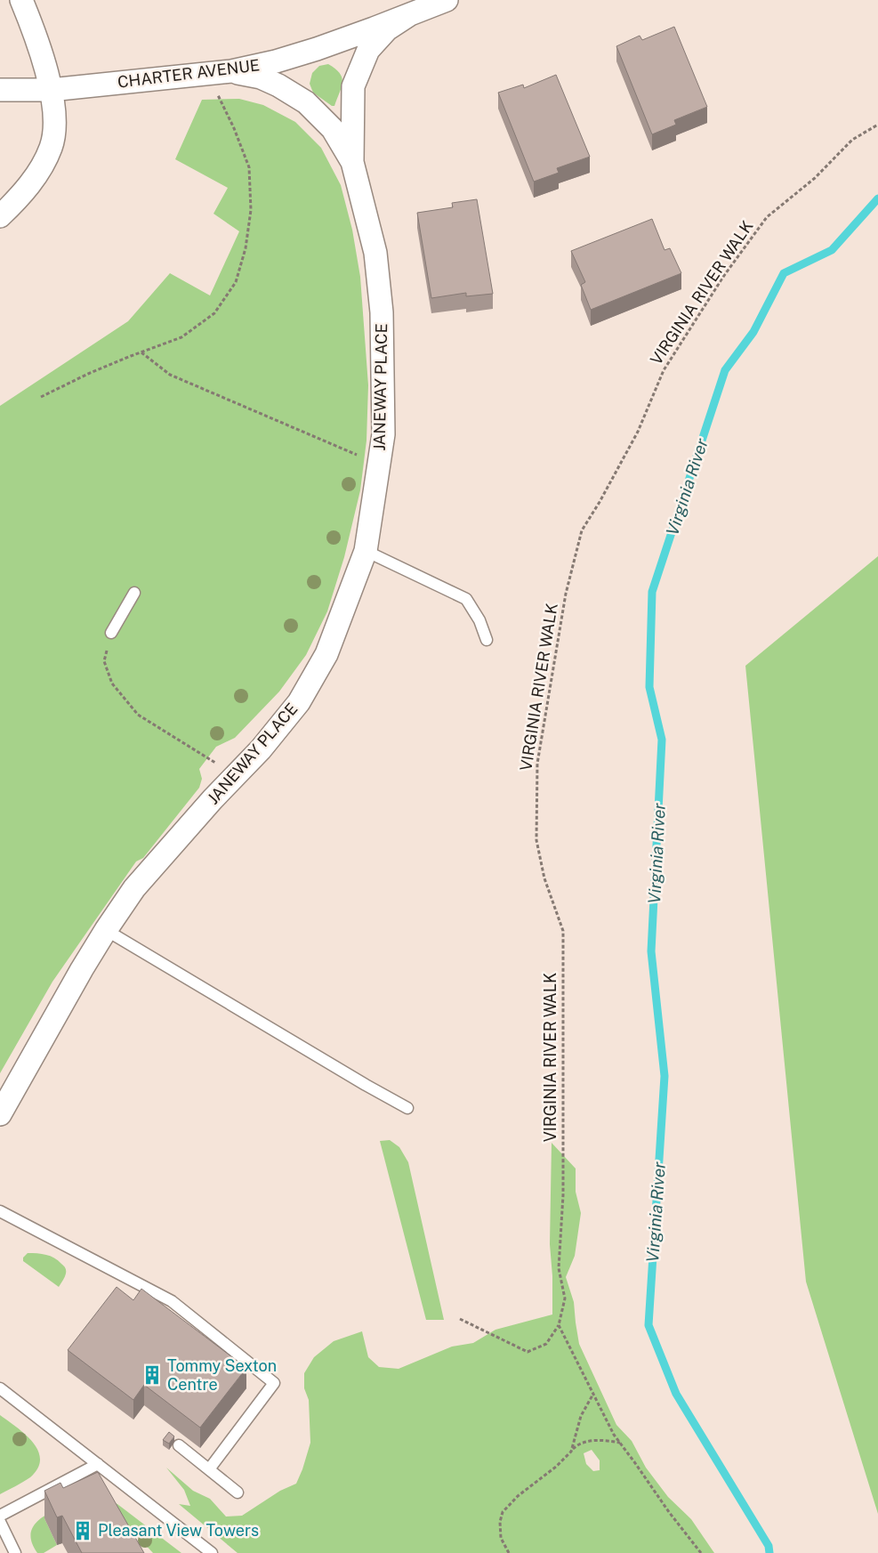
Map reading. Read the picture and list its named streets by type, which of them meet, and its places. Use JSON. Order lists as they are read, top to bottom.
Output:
{
  "streets": {
    "street": ["CHARTER AVENUE", "JANEWAY PLACE"],
    "path": ["VIRGINIA RIVER WALK"]
  },
  "crossings": [
    ["CHARTER AVENUE", "JANEWAY PLACE"]
  ],
  "water": ["Virginia River"],
  "places": {
    "building": ["Tommy Sexton Centre", "Pleasant View Towers"]
  }
}
